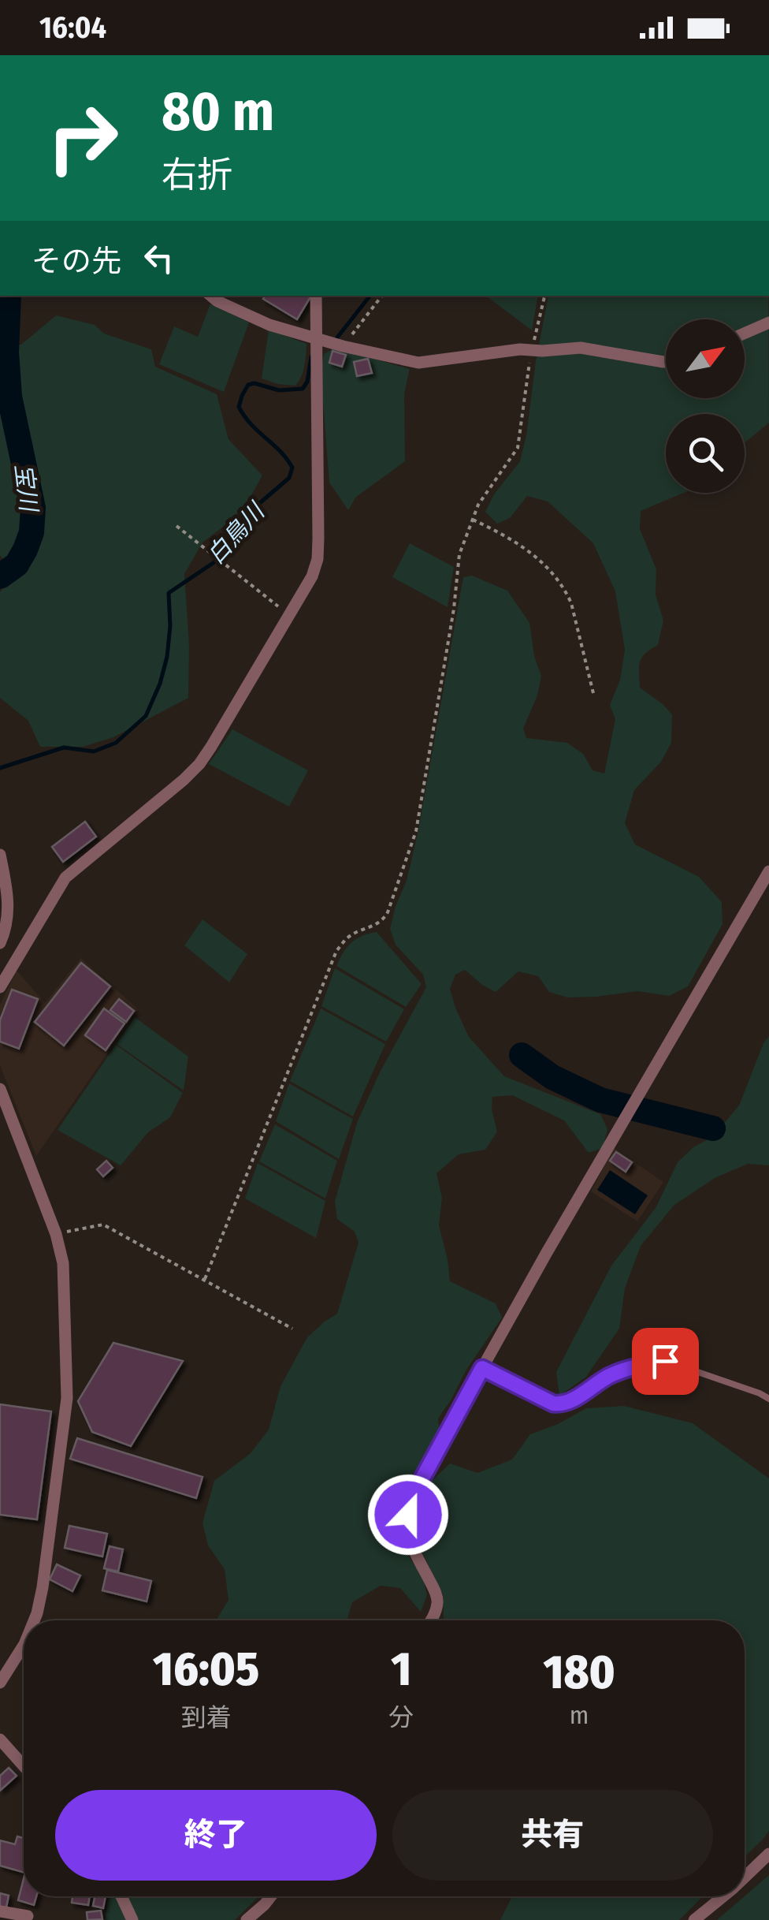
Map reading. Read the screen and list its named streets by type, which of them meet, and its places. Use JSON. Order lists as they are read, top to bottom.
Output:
{
  "water": ["宝川", "白鳥川"],
  "north": "top right",
  "page": {
    "status": "16:04",
    "turn": ["80 m", "右折"],
    "then": "その先",
    "eta": [
      "16:05",
      "到着",
      "1",
      "分",
      "180",
      "m"
    ],
    "buttons": ["終了", "共有"]
  }
}
